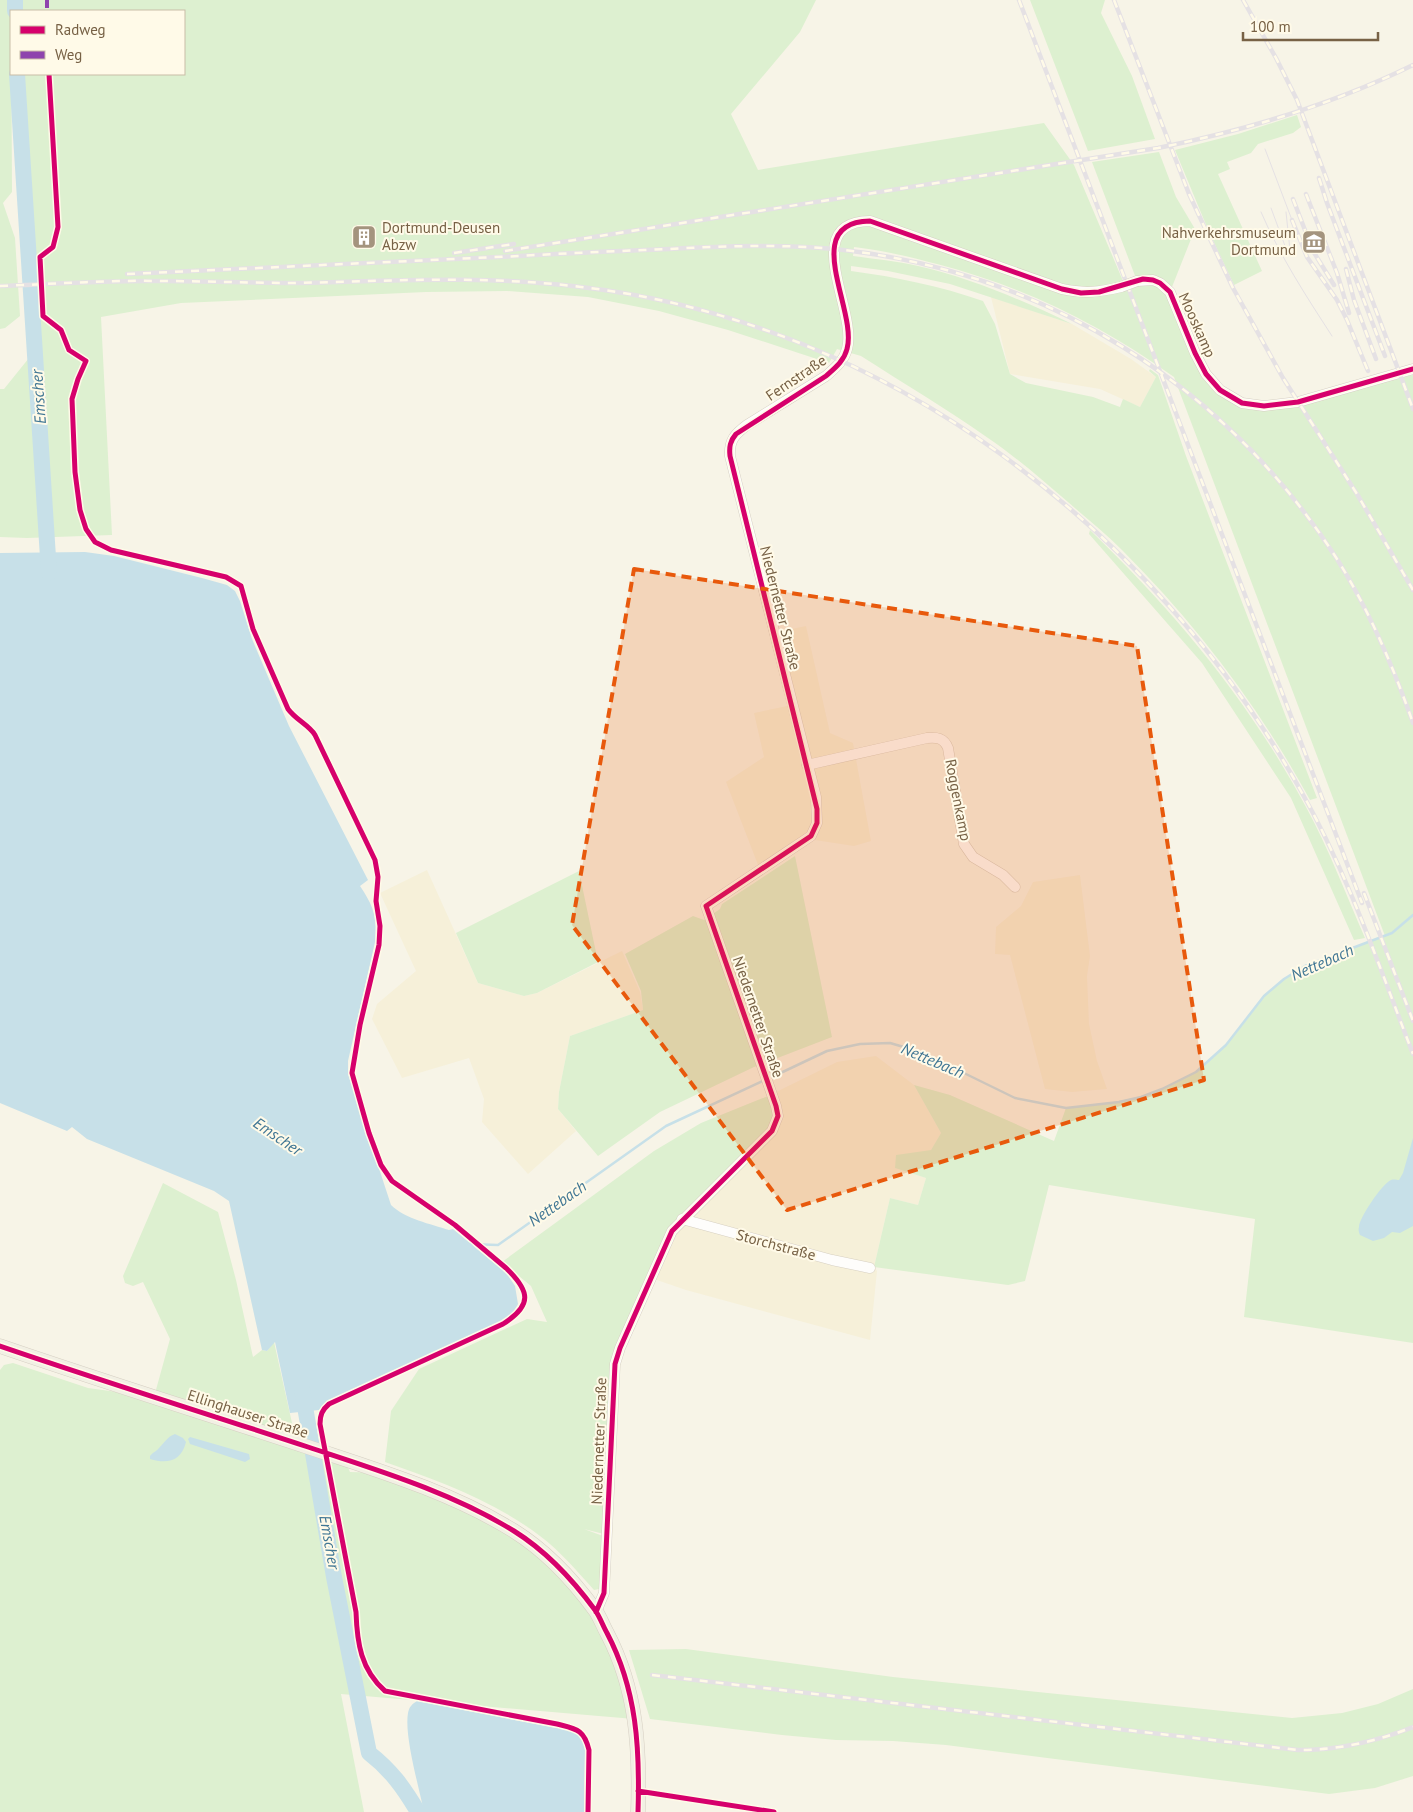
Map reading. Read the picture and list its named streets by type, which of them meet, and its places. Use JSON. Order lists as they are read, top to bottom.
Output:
{
  "streets": {
    "main road": ["Ellinghauser Straße"],
    "street": [
      "Mooskamp",
      "Fernstraße",
      "Niedernetter Straße",
      "Roggenkamp",
      "Storchstraße"
    ]
  },
  "crossings": [
    ["Mooskamp", "Fernstraße"],
    ["Fernstraße", "Niedernetter Straße"],
    ["Niedernetter Straße", "Roggenkamp"],
    ["Niedernetter Straße", "Storchstraße"],
    ["Niedernetter Straße", "Ellinghauser Straße"]
  ],
  "water": ["Emscher", "Nettebach"],
  "places": {
    "building": ["Dortmund-Deusen Abzw"],
    "museum": ["Nahverkehrsmuseum Dortmund"]
  },
  "legend": ["Radweg", "Weg"],
  "scale_bar": "100 m"
}
